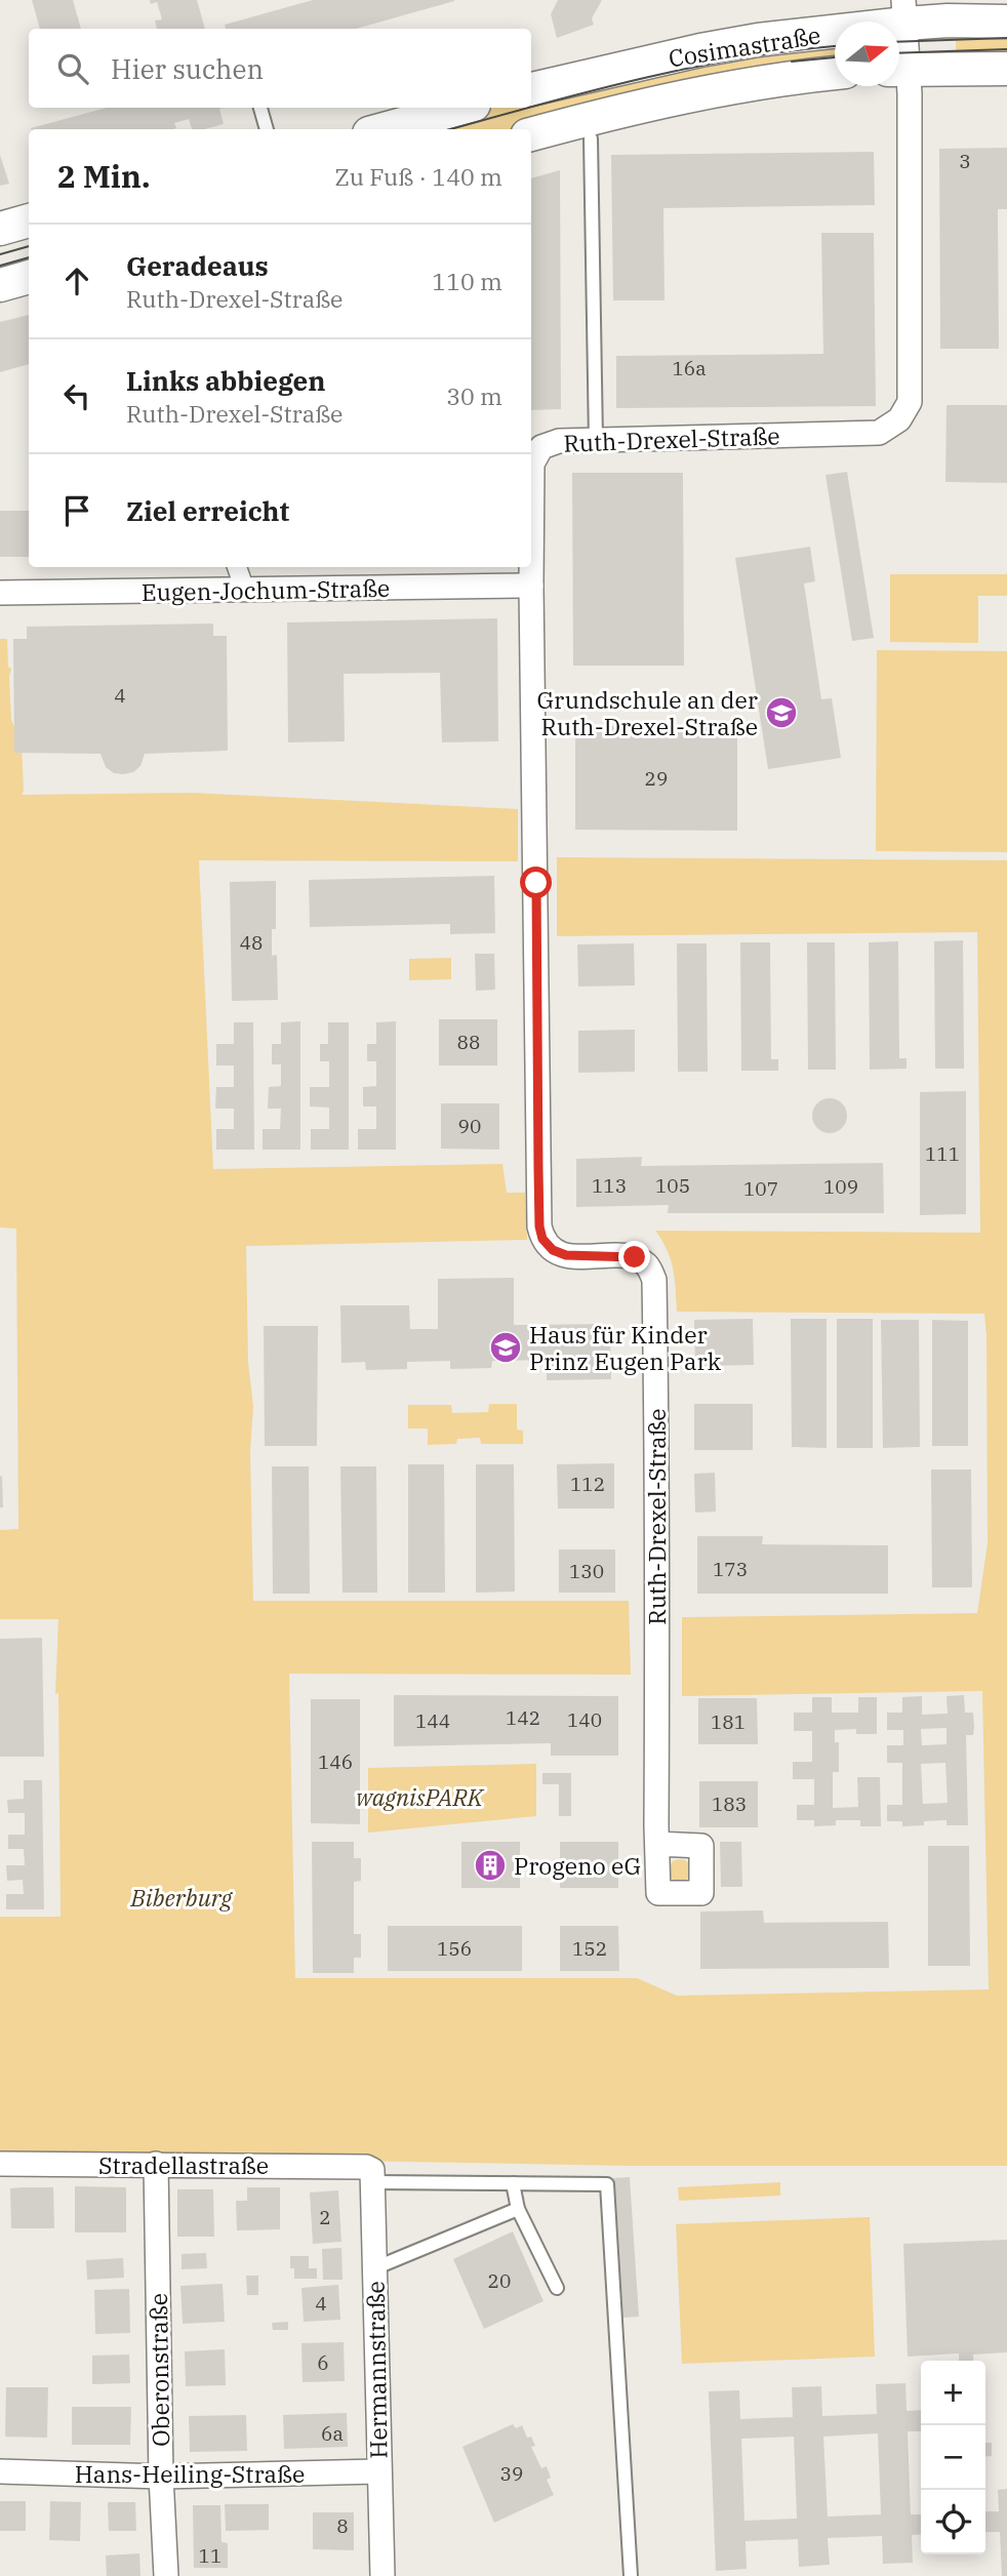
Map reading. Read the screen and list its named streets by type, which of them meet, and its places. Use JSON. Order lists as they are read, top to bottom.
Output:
{
  "streets": {
    "main road": ["Cosimastraße"],
    "street": [
      "Ruth-Drexel-Straße",
      "Eugen-Jochum-Straße",
      "Stradellastraße",
      "Oberonstraße",
      "Hermannstraße",
      "Hans-Heiling-Straße"
    ]
  },
  "crossings": [
    ["Cosimastraße", "Ruth-Drexel-Straße"],
    ["Ruth-Drexel-Straße", "Eugen-Jochum-Straße"],
    ["Stradellastraße", "Oberonstraße"],
    ["Stradellastraße", "Hermannstraße"],
    ["Oberonstraße", "Hans-Heiling-Straße"],
    ["Hermannstraße", "Hans-Heiling-Straße"]
  ],
  "parks": ["wagnisPARK", "Biberburg"],
  "places": {
    "school or university": ["Grundschule an der Ruth-Drexel-Straße", "Haus für Kinder Prinz Eugen Park"],
    "building": ["Progeno eG"]
  },
  "house_numbers": [
    "3",
    "16a",
    "4",
    "29",
    "48",
    "88",
    "90",
    "111",
    "113",
    "105",
    "109",
    "107",
    "112",
    "173",
    "130",
    "142",
    "140",
    "144",
    "181",
    "146",
    "183",
    "156",
    "152",
    "2",
    "20",
    "4",
    "6",
    "6a",
    "39",
    "8",
    "11"
  ],
  "north": "right",
  "page": {
    "search": "Hier suchen",
    "heading": ["2 Min.", "Zu Fuß · 140 m"],
    "list": [
      ["Geradeaus", "Ruth-Drexel-Straße", "110 m"],
      ["Links abbiegen", "Ruth-Drexel-Straße", "30 m"],
      "Ziel erreicht"
    ],
    "map_buttons": ["+", "−"]
  }
}
